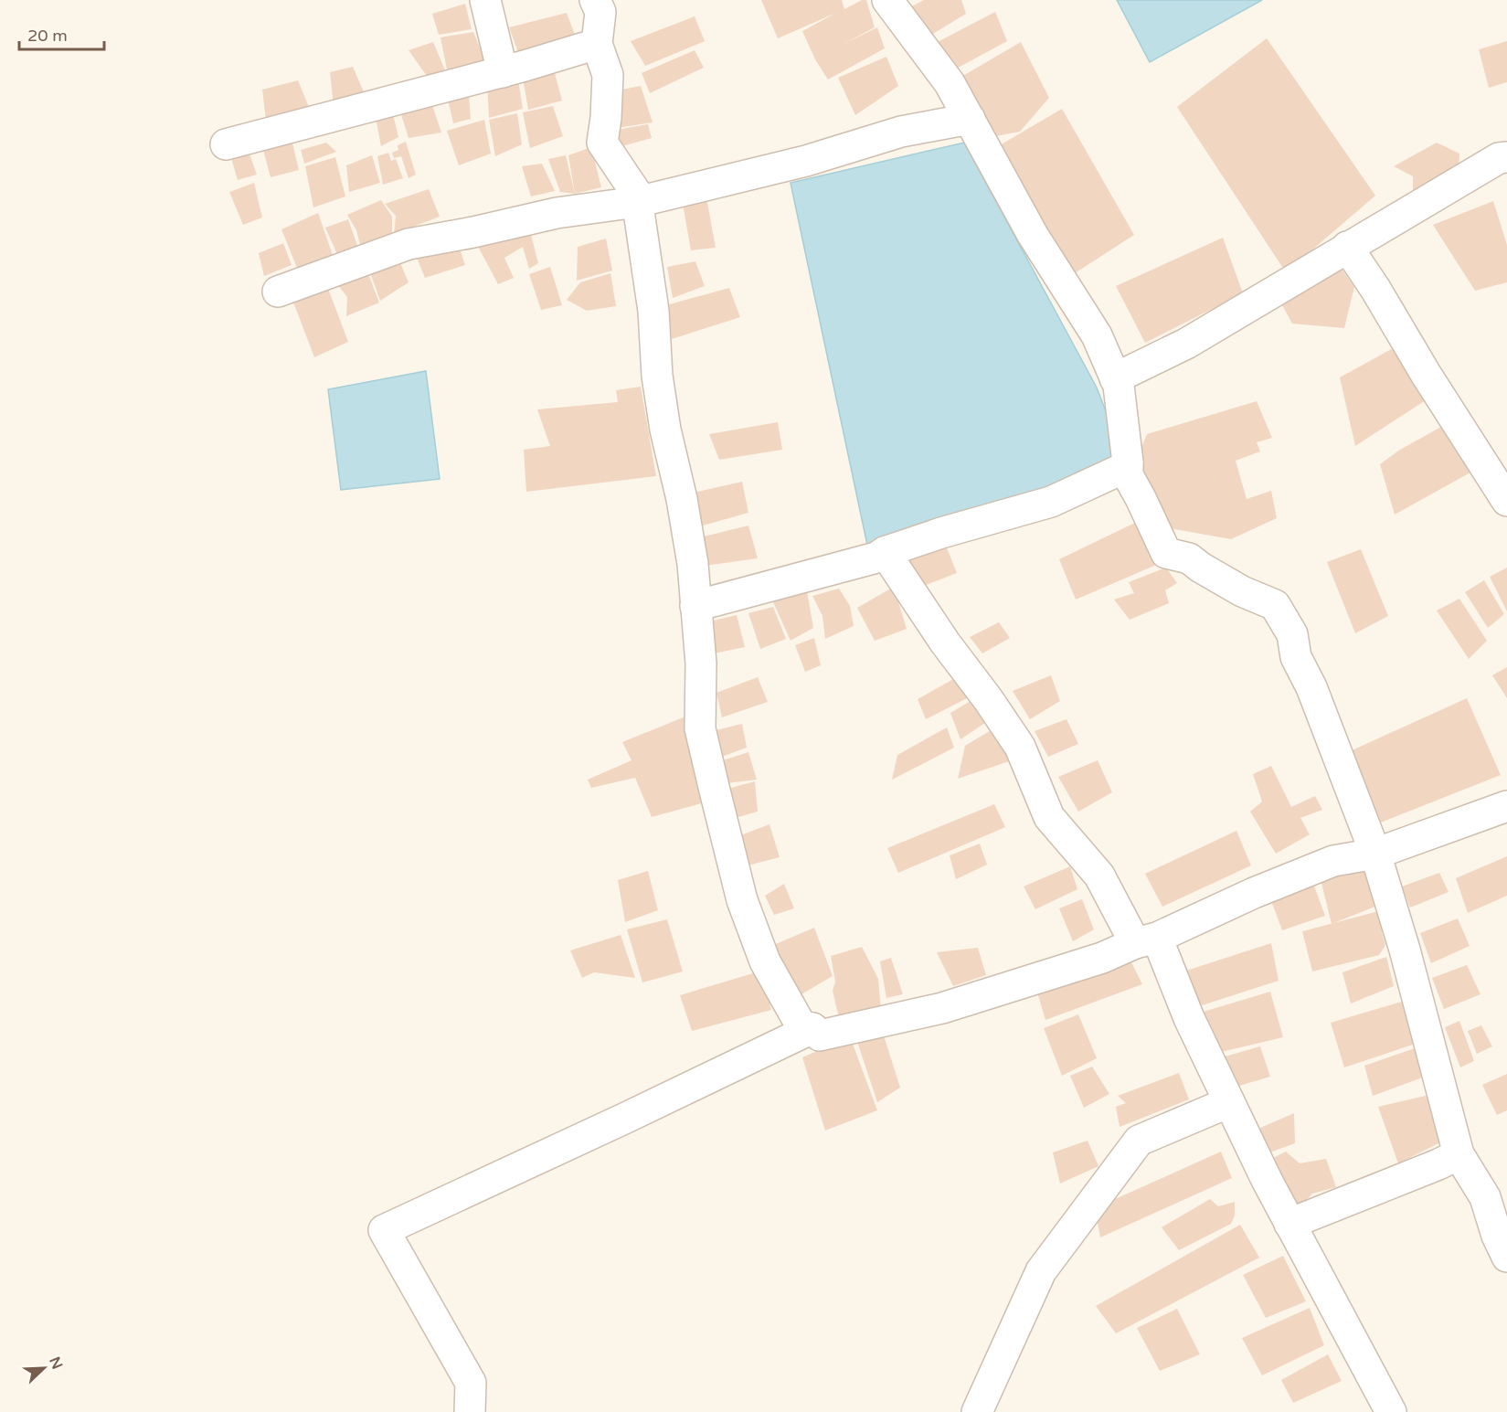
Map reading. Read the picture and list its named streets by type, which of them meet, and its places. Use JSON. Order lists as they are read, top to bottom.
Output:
{
  "scale_bar": "20 m",
  "north": "top right"
}
